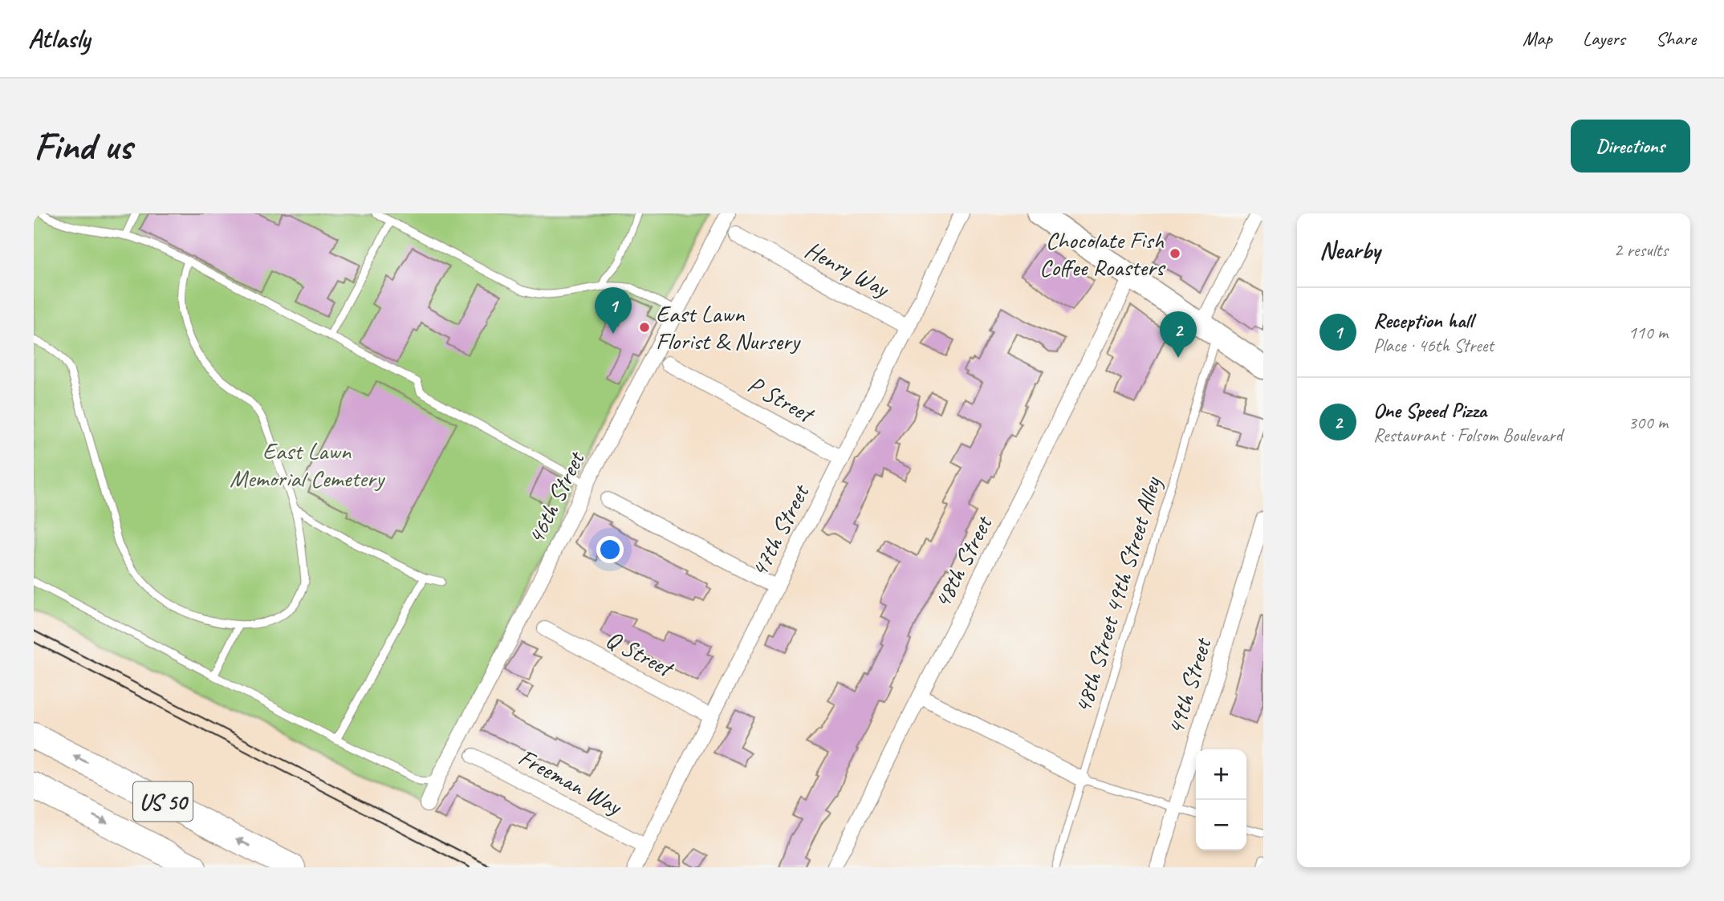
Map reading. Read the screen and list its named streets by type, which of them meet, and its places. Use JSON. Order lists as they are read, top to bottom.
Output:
{
  "streets": {
    "highway": ["US 50"],
    "street": [
      "Henry Way",
      "P Street",
      "46th Street",
      "47th Street",
      "48th Street",
      "Q Street",
      "49th Street",
      "Freeman Way"
    ],
    "lane": ["48th Street 49th Street Alley"]
  },
  "crossings": [
    ["Henry Way", "47th Street"],
    ["P Street", "47th Street"],
    ["47th Street", "Q Street"],
    ["47th Street", "Freeman Way"]
  ],
  "parks": ["East Lawn Memorial Cemetery"],
  "places": ["Chocolate Fish Coffee Roasters", "East Lawn Florist & Nursery"],
  "page": {
    "header": "Atlasly",
    "nav": ["Map", "Layers", "Share"],
    "buttons": "Directions",
    "title": "Find us",
    "heading": ["Nearby", "2 results"],
    "list": [
      {
        "mark": "1",
        "name": "Reception hall",
        "note": "Place · 46th Street",
        "value": "110 m"
      },
      {
        "mark": "2",
        "name": "One Speed Pizza",
        "note": "Restaurant · Folsom Boulevard",
        "value": "300 m"
      }
    ],
    "pins": ["1", "2"],
    "map_buttons": ["+", "−"]
  }
}
